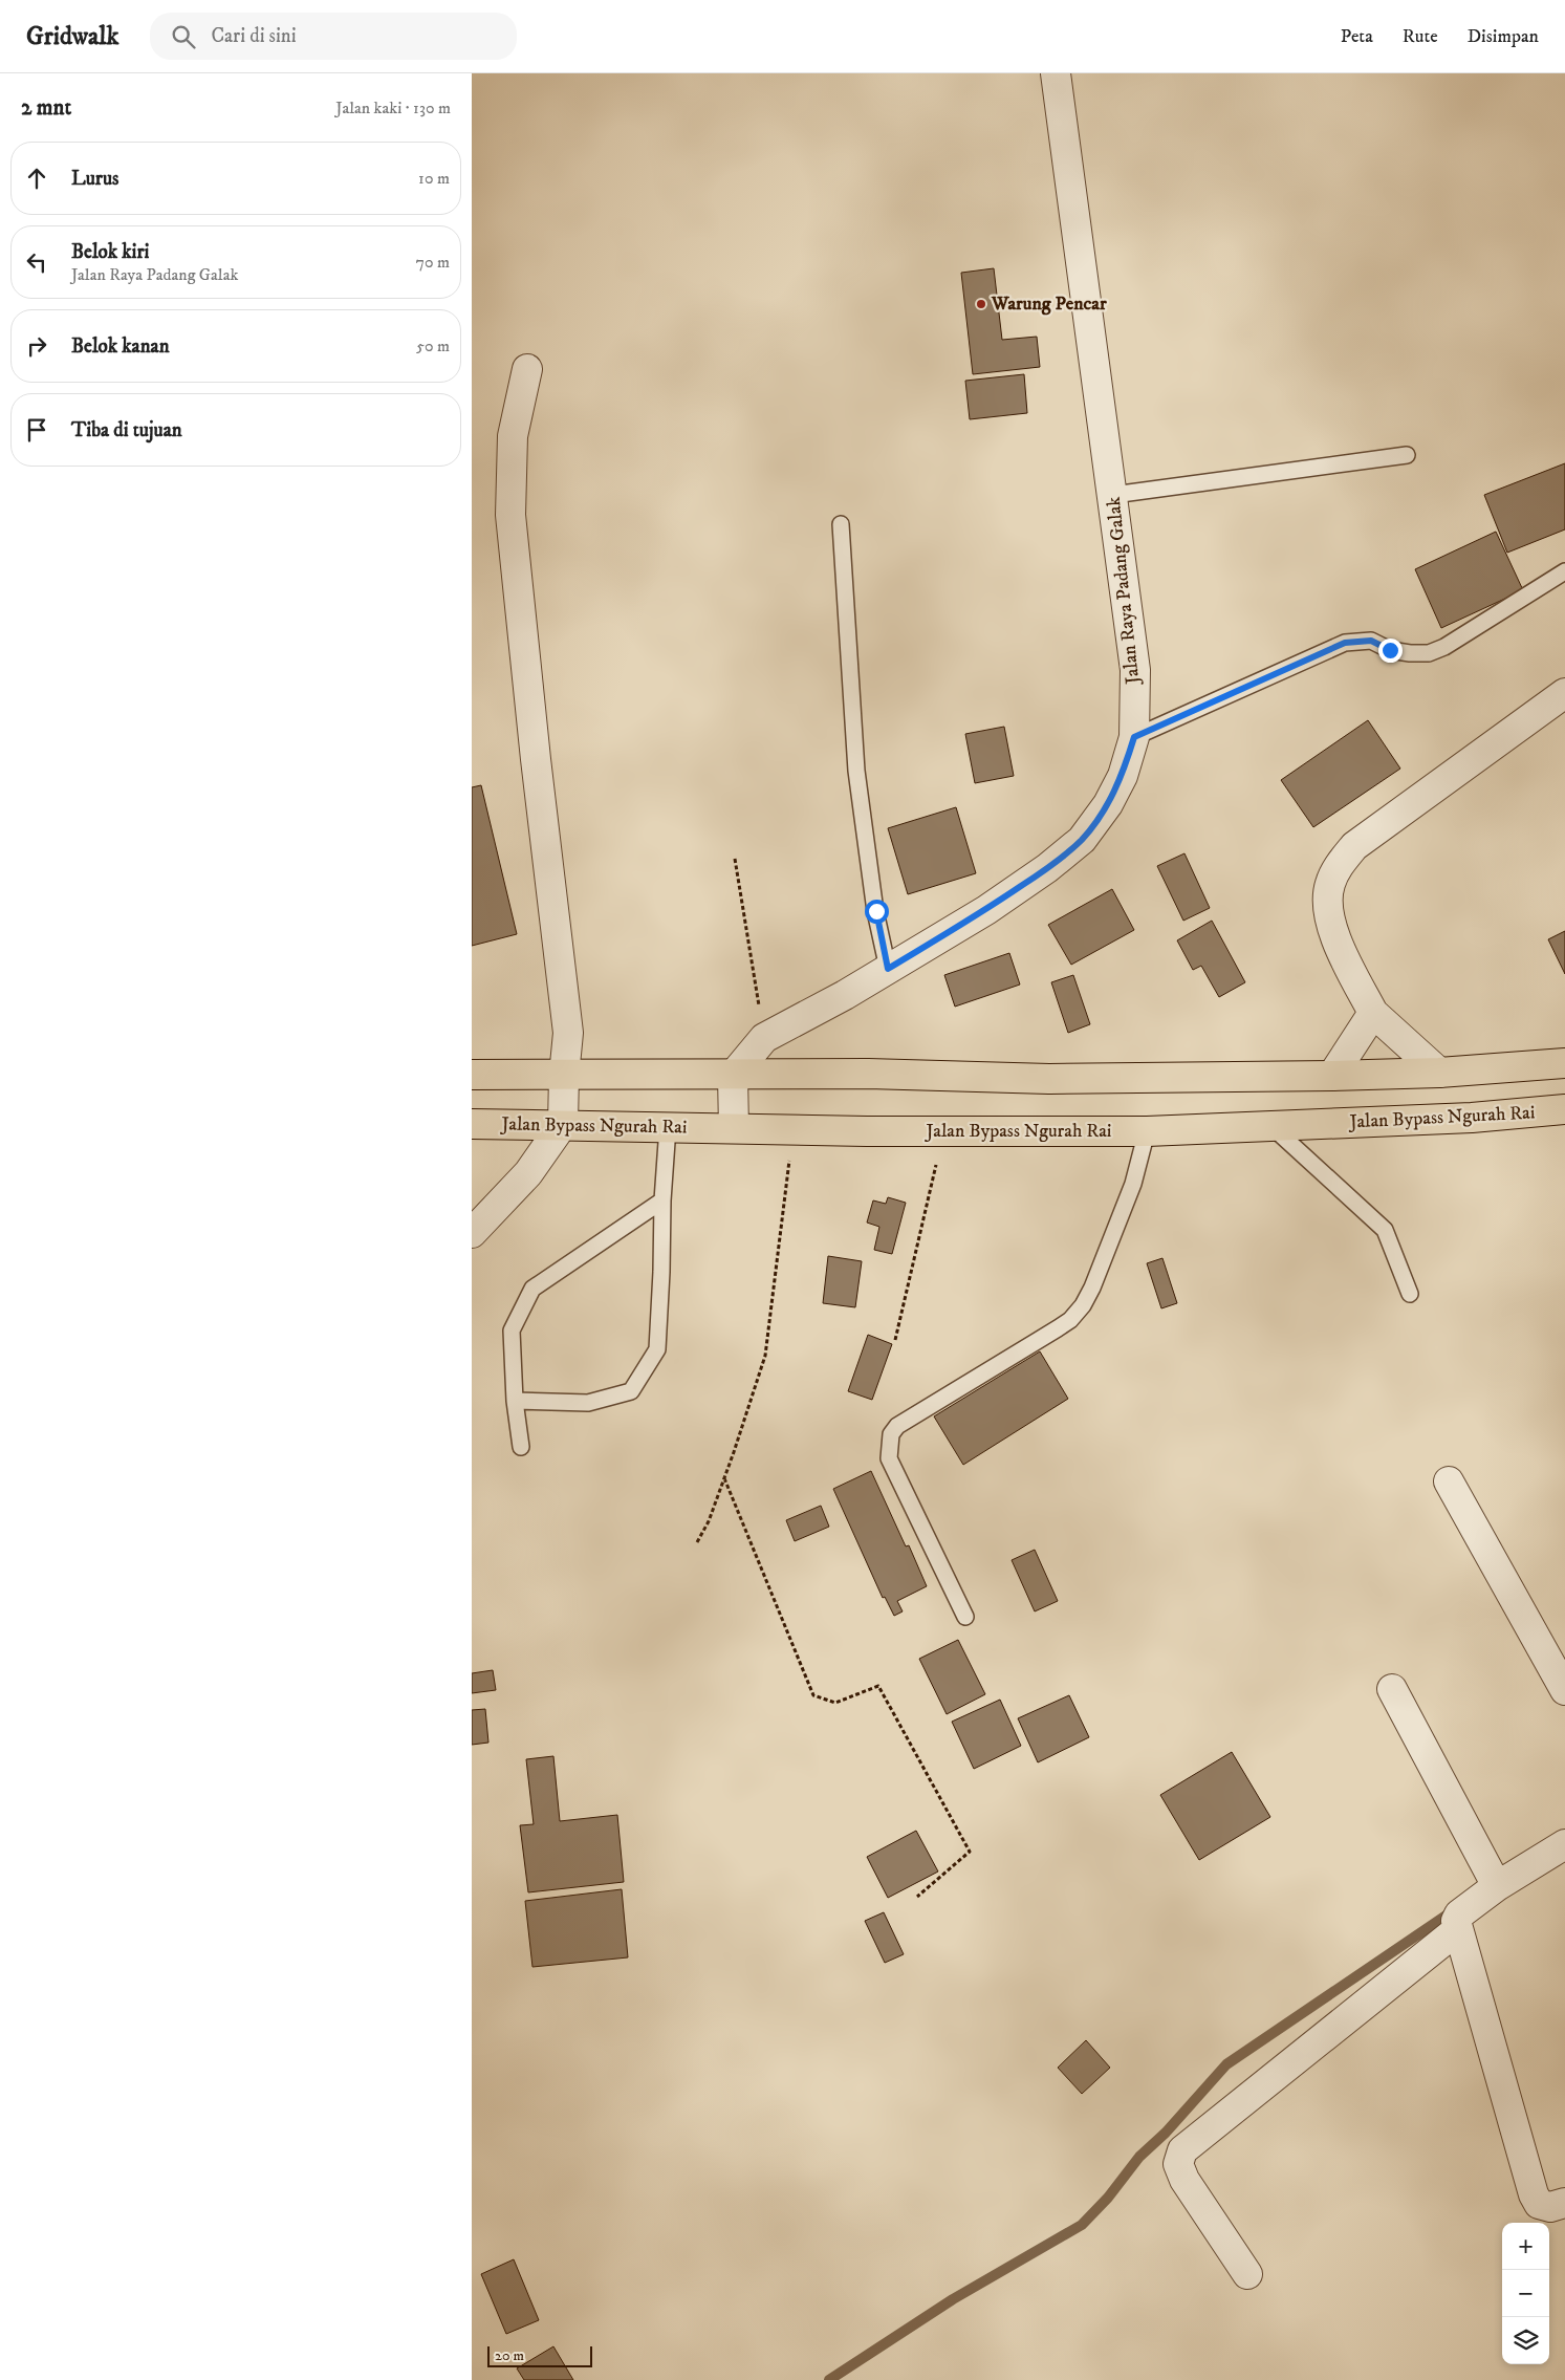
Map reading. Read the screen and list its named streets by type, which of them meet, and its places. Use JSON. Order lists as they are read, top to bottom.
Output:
{
  "streets": {
    "highway": ["Jalan Bypass Ngurah Rai"],
    "street": ["Jalan Raya Padang Galak"]
  },
  "places": ["Warung Pencar"],
  "scale_bar": "20 m",
  "page": {
    "header": "Gridwalk",
    "search": "Cari di sini",
    "nav": ["Peta", "Rute", "Disimpan"],
    "heading": ["2 mnt", "Jalan kaki · 130 m"],
    "list": [
      ["Lurus", "10 m"],
      ["Belok kiri", "Jalan Raya Padang Galak", "70 m"],
      ["Belok kanan", "50 m"],
      "Tiba di tujuan"
    ],
    "map_buttons": ["+", "−"],
    "scale": "20 m"
  }
}
